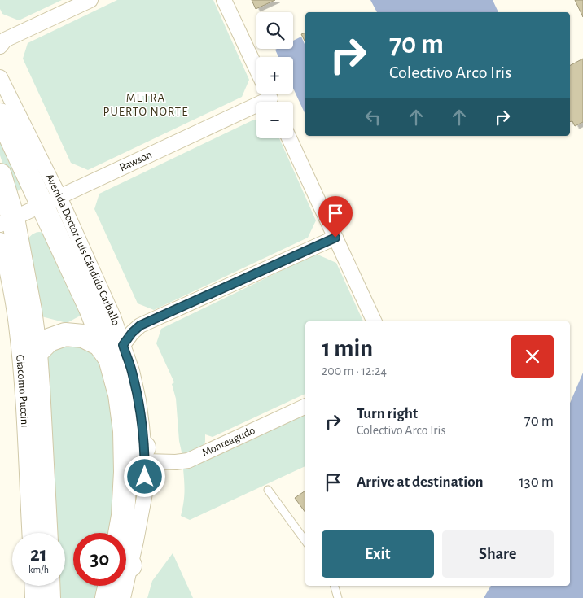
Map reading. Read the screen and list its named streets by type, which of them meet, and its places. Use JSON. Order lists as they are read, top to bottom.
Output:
{
  "streets": {
    "main road": ["Avenida Doctor Luis Cándido Carballo"],
    "street": ["Rawson", "Giacomo Puccini", "Monteagudo"]
  },
  "crossings": [
    ["Rawson", "Avenida Doctor Luis Cándido Carballo"],
    ["Avenida Doctor Luis Cándido Carballo", "Monteagudo"]
  ],
  "districts": ["METRA PUERTO NORTE"],
  "page": {
    "map_buttons": ["+", "−"],
    "turn": ["70 m", "Colectivo Arco Iris"],
    "heading": ["1 min", "200 m · 12:24"],
    "list": [
      {
        "name": "Turn right",
        "note": "Colectivo Arco Iris",
        "value": "70 m"
      },
      {
        "name": "Arrive at destination",
        "value": "130 m"
      }
    ],
    "buttons": ["Exit", "Share"],
    "speed": "21 km/h",
    "limit": "30"
  }
}
